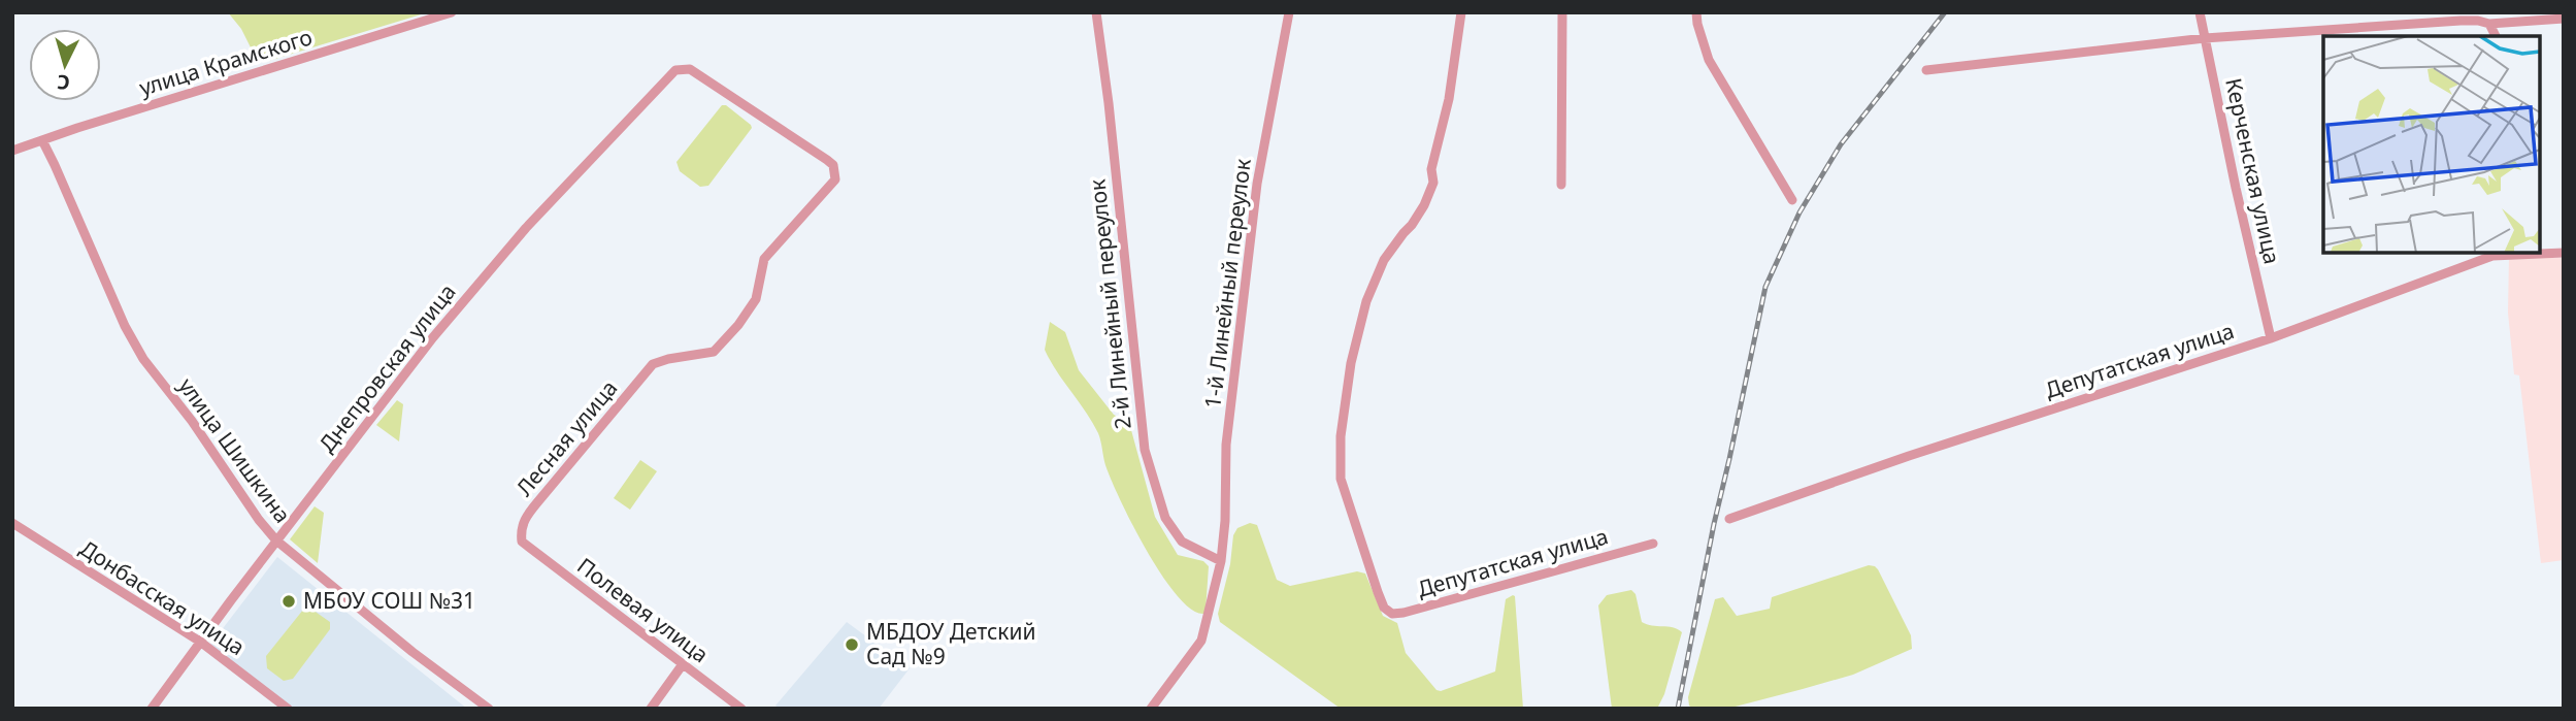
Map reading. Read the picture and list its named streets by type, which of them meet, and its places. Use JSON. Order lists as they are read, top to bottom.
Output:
{
  "streets": {
    "street": [
      "улица Крамского",
      "Керченская улица",
      "1-й Линейный переулок",
      "2-й Линейный переулок",
      "Депутатская улица",
      "Днепровская улица",
      "Лесная улица",
      "улица Шишкина",
      "Донбасская улица",
      "Полевая улица"
    ]
  },
  "crossings": [
    ["улица Крамского", "улица Шишкина"],
    ["Керченская улица", "Депутатская улица"],
    ["1-й Линейный переулок", "2-й Линейный переулок"],
    ["Днепровская улица", "Лесная улица"],
    ["Днепровская улица", "улица Шишкина"],
    ["Днепровская улица", "Донбасская улица"],
    ["Лесная улица", "Полевая улица"]
  ],
  "places": ["МБОУ СОШ №31", "МБДОУ Детский Сад №9"],
  "north": "bottom"
}
